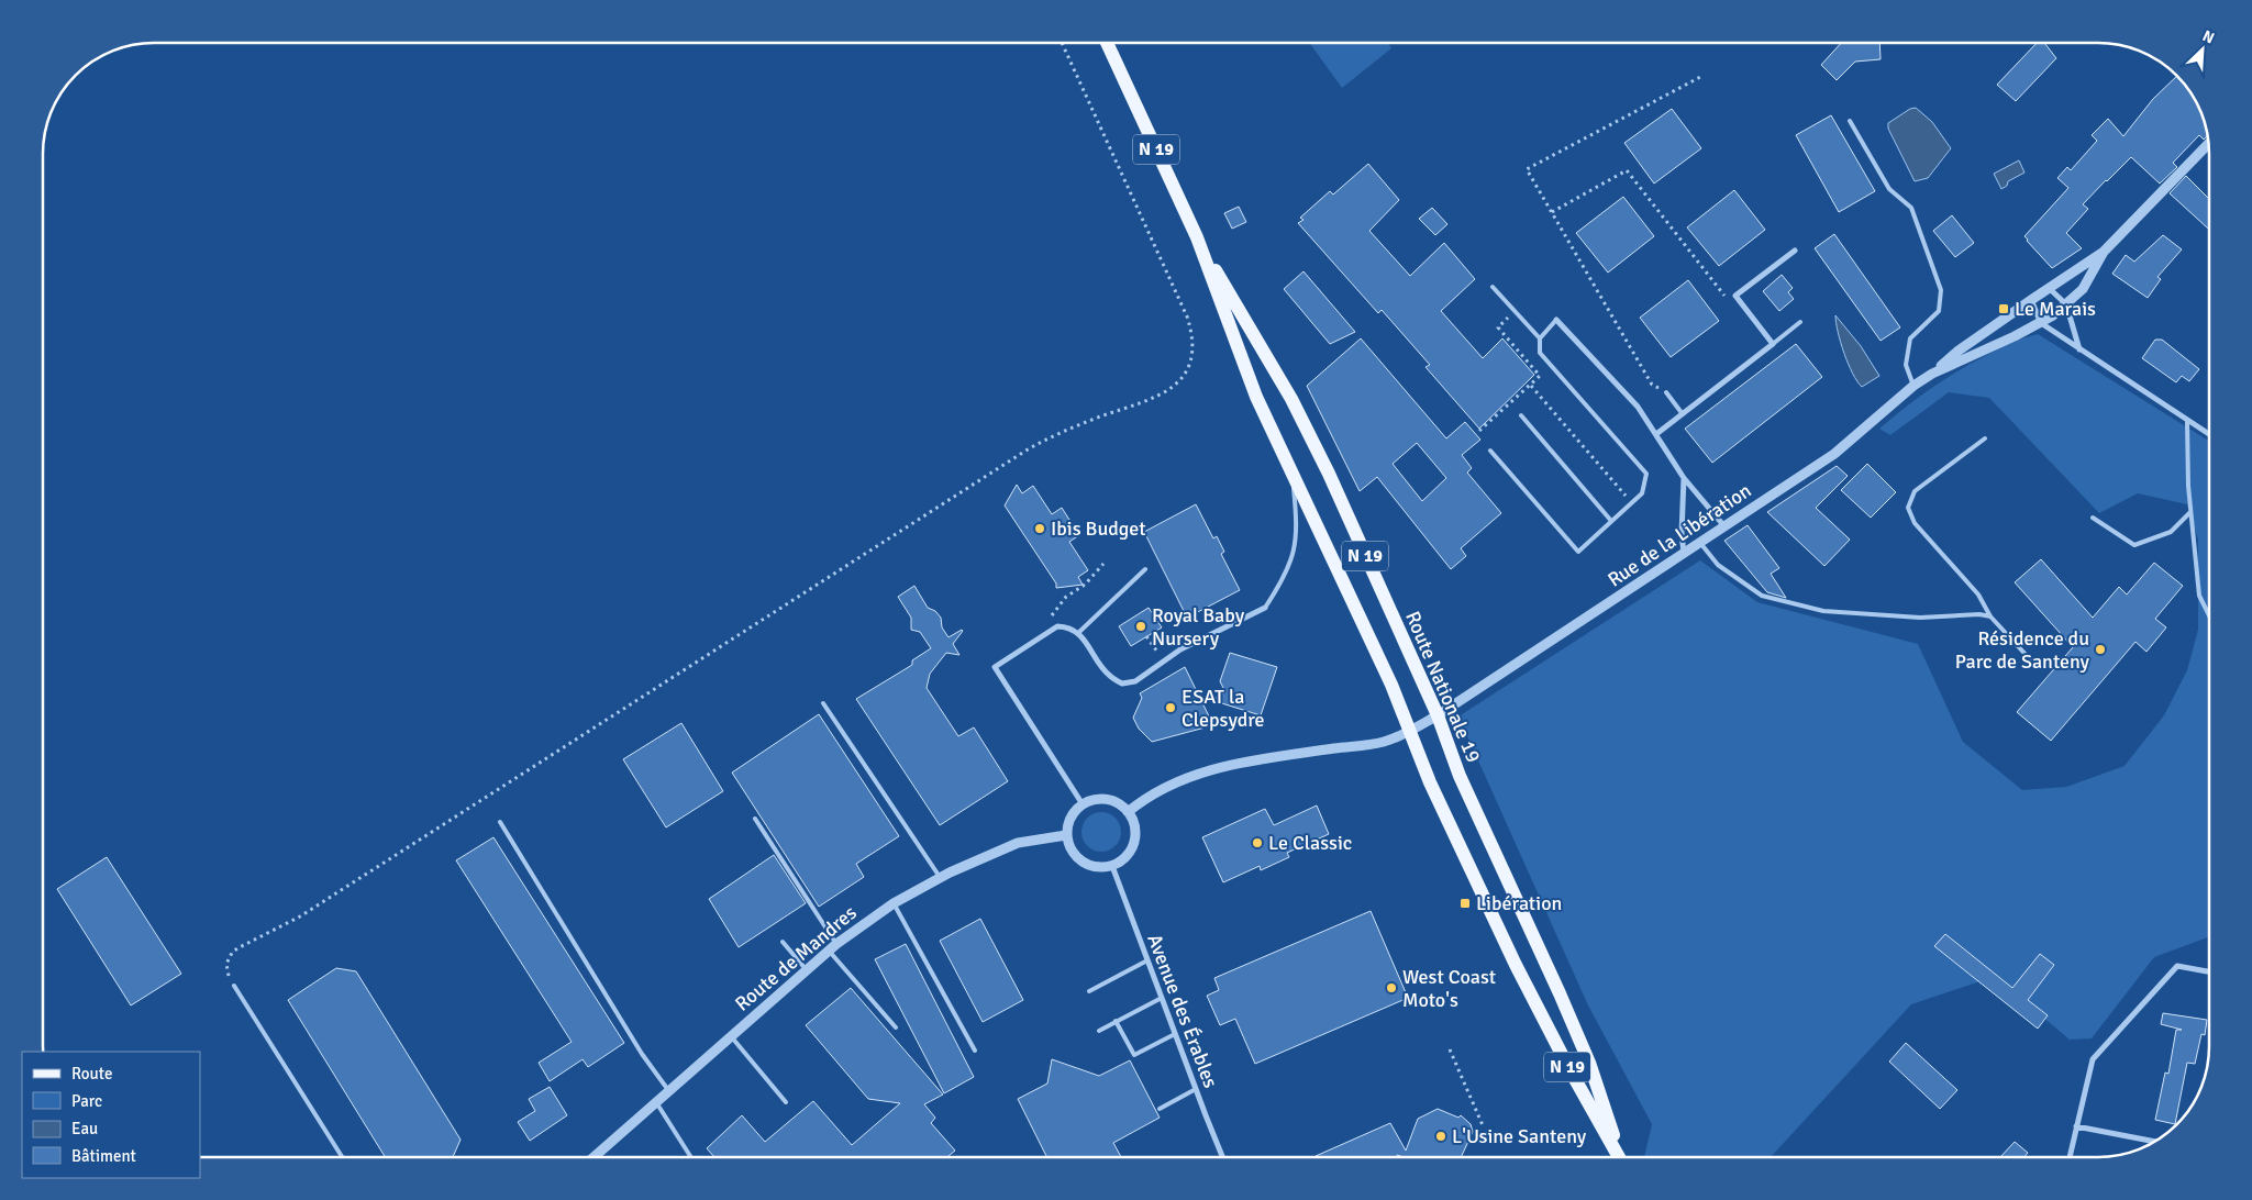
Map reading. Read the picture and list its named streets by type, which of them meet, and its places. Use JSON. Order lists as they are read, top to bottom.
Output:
{
  "streets": {
    "main road": ["N 19", "Route Nationale 19"],
    "street": ["Rue de la Libération", "Route de Mandres", "Avenue des Érables"]
  },
  "crossings": [
    ["Rue de la Libération", "Route Nationale 19"],
    ["Route de Mandres", "Avenue des Érables"]
  ],
  "places": {
    "transit": ["Le Marais", "Libération"],
    "other": [
      "Ibis Budget",
      "Royal Baby Nursery",
      "Résidence du Parc de Santeny",
      "ESAT la Clepsydre",
      "Le Classic",
      "West Coast Moto's",
      "L'Usine Santeny"
    ]
  },
  "legend": [
    "Route",
    "Parc",
    "Eau",
    "Bâtiment"
  ],
  "north": "top right"
}
